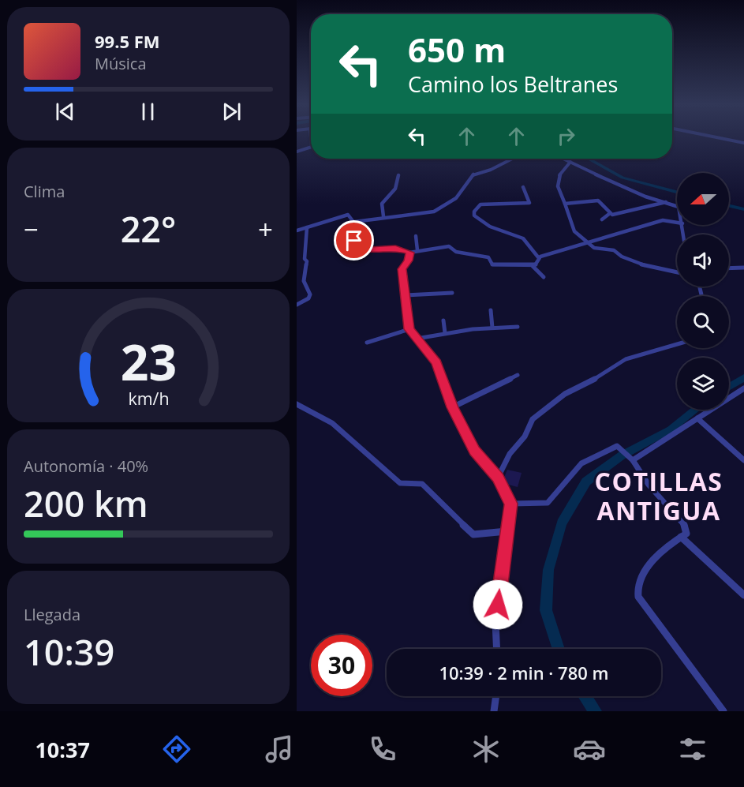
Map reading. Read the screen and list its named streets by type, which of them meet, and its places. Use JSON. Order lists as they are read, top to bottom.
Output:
{
  "districts": ["COTILLAS ANTIGUA"],
  "north": "left",
  "page": {
    "turn": ["650 m", "Camino los Beltranes"],
    "song": ["99.5 FM", "Música"],
    "tile": [
      "Clima",
      ["Autonomía · 40%", "200 km"],
      ["Llegada", "10:39"]
    ],
    "heat": ["−", "22°", "+"],
    "limit": "30",
    "trip": "10:39 · 2 min · 780 m",
    "tabs": "10:37",
    "gauge": ["23", "km/h"]
  }
}
